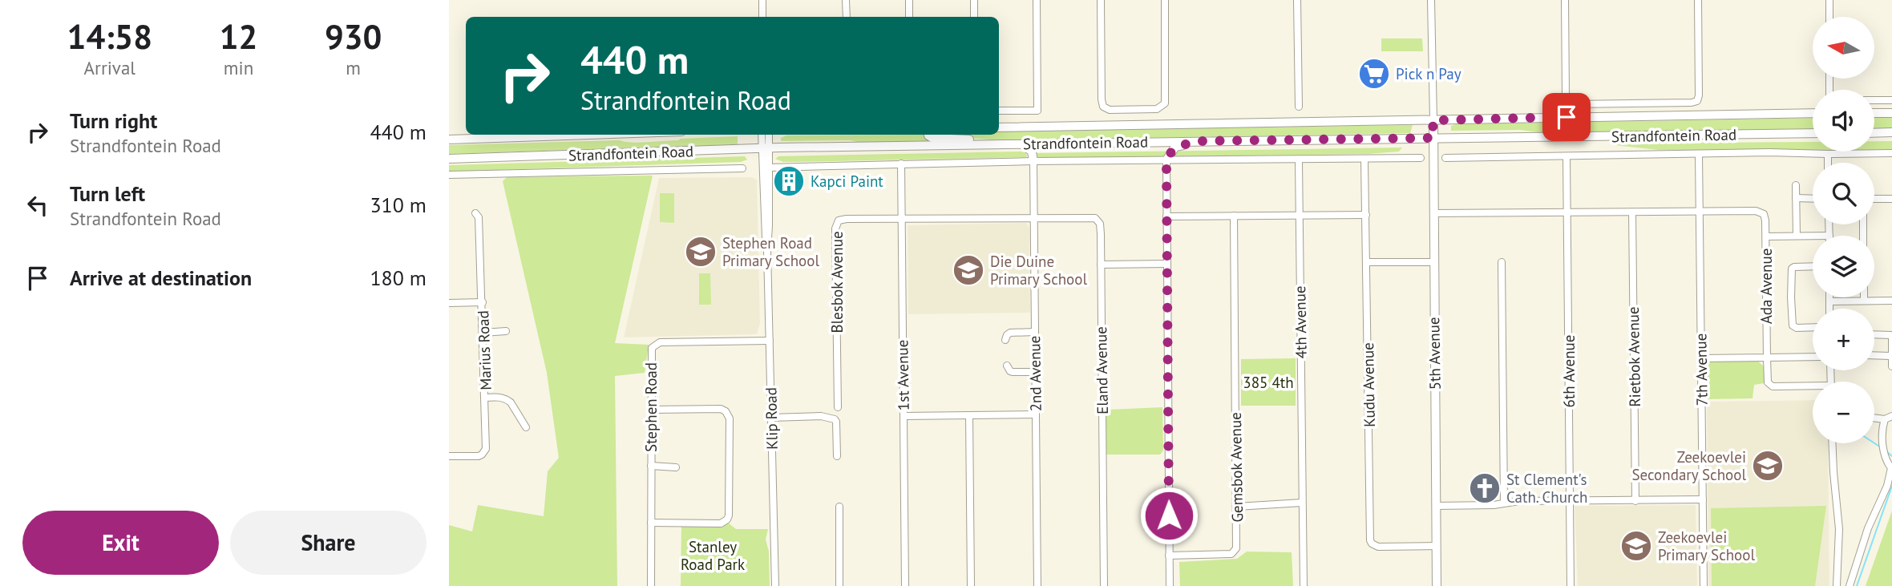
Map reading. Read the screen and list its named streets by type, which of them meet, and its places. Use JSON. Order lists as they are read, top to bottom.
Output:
{
  "streets": {
    "main road": ["Strandfontein Road", "5th Avenue"],
    "street": [
      "Blesbok Avenue",
      "Ada Avenue",
      "4th Avenue",
      "Marius Road",
      "Rietbok Avenue",
      "7th Avenue",
      "Eland Avenue",
      "6th Avenue",
      "2nd Avenue",
      "1st Avenue",
      "Kudu Avenue",
      "Stephen Road",
      "Klip Road",
      "Gemsbok Avenue"
    ]
  },
  "crossings": [
    ["Strandfontein Road", "4th Avenue"],
    ["Strandfontein Road", "5th Avenue"],
    ["Strandfontein Road", "7th Avenue"],
    ["Strandfontein Road", "6th Avenue"],
    ["Strandfontein Road", "2nd Avenue"],
    ["Strandfontein Road", "1st Avenue"],
    ["Strandfontein Road", "Kudu Avenue"],
    ["Strandfontein Road", "Klip Road"],
    ["Blesbok Avenue", "1st Avenue"],
    ["Ada Avenue", "7th Avenue"],
    ["5th Avenue", "Kudu Avenue"],
    ["Eland Avenue", "2nd Avenue"],
    ["Stephen Road", "Klip Road"]
  ],
  "parks": ["385 4th", "Stanley Road Park"],
  "places": {
    "supermarket": ["Pick n Pay"],
    "building": ["Kapci Paint"],
    "school or university": [
      "Stephen Road Primary School",
      "Die Duine Primary School",
      "Zeekoevlei Secondary School",
      "Zeekoevlei Primary School"
    ],
    "church": ["St Clement's Cath. Church"]
  },
  "north": "left",
  "page": {
    "eta": [
      "14:58",
      "Arrival",
      "12",
      "min",
      "930",
      "m"
    ],
    "map_buttons": ["+", "−"],
    "turn": ["440 m", "Strandfontein Road"],
    "list": [
      {
        "name": "Turn right",
        "note": "Strandfontein Road",
        "value": "440 m"
      },
      {
        "name": "Turn left",
        "note": "Strandfontein Road",
        "value": "310 m"
      },
      {
        "name": "Arrive at destination",
        "value": "180 m"
      }
    ],
    "buttons": ["Exit", "Share"]
  }
}
